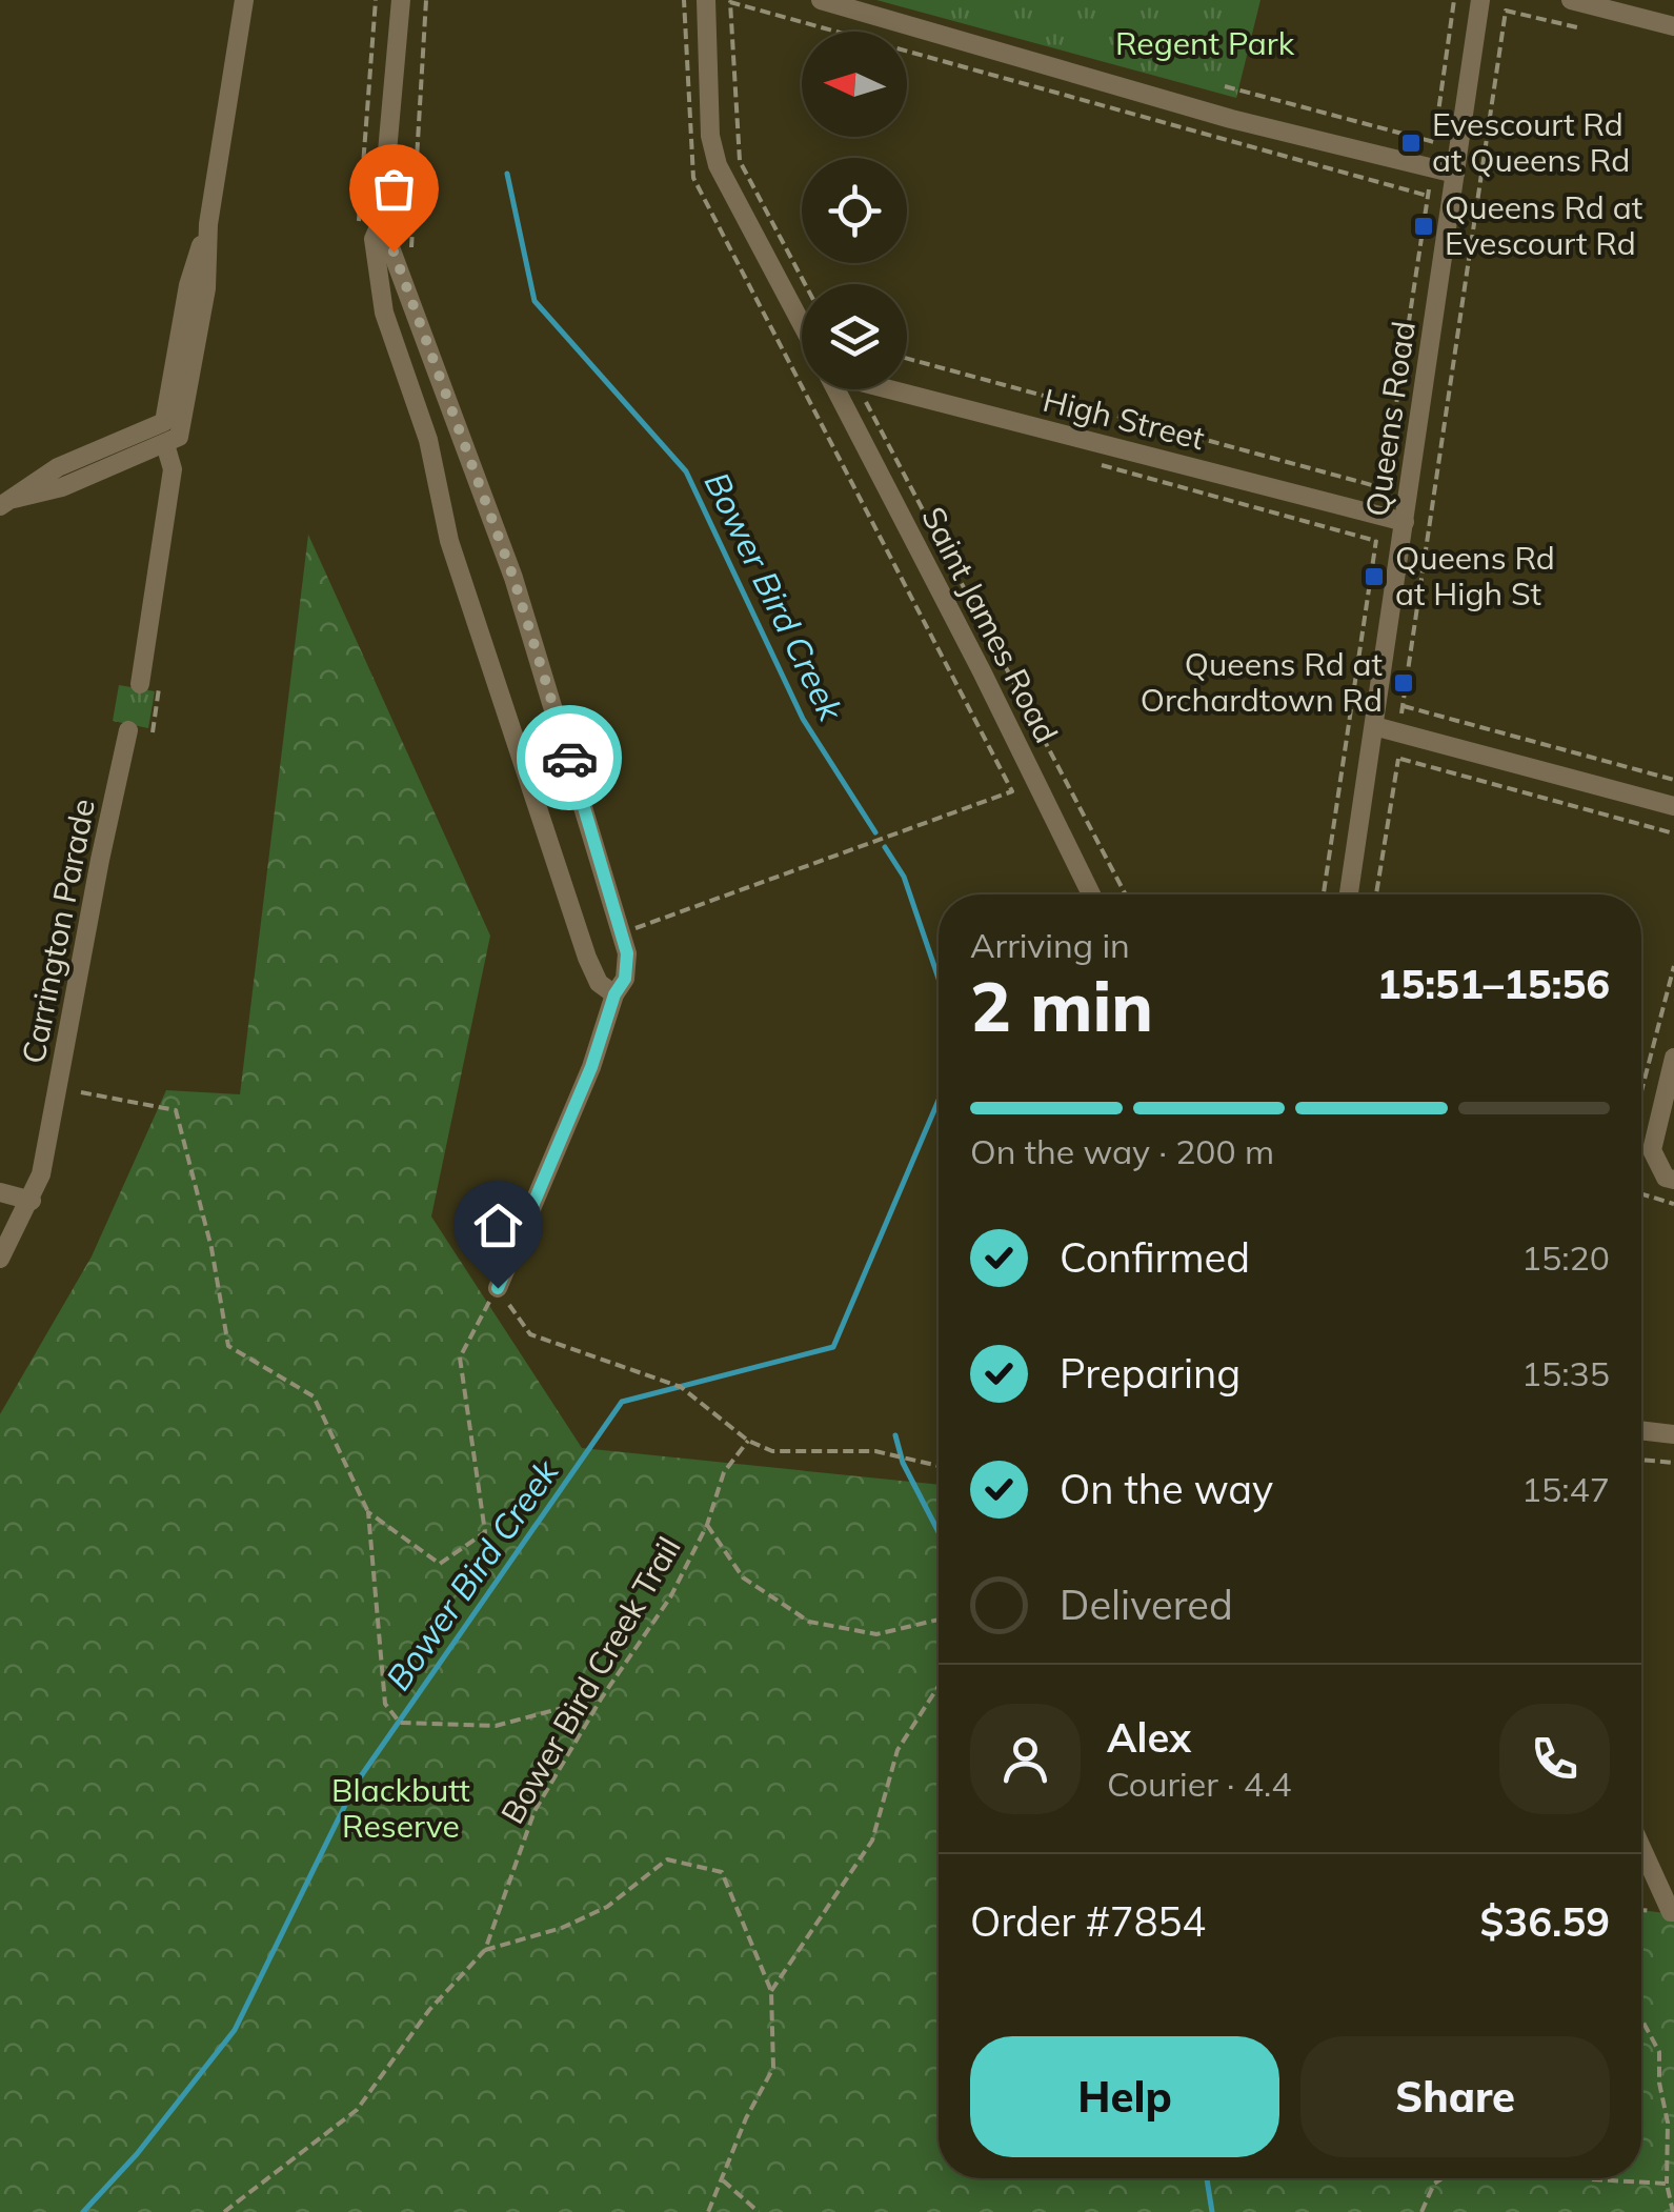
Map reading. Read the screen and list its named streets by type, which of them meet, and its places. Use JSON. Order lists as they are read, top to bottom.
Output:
{
  "streets": {
    "street": [
      "Queens Road",
      "High Street",
      "Saint James Road",
      "Carrington Parade"
    ],
    "path": ["Bower Bird Creek Trail"]
  },
  "crossings": [
    ["Queens Road", "High Street"]
  ],
  "water": ["Bower Bird Creek"],
  "parks": ["Regent Park", "Blackbutt Reserve"],
  "places": {
    "transit": [
      "Evescourt Rd at Queens Rd",
      "Queens Rd at Evescourt Rd",
      "Queens Rd at High St",
      "Queens Rd at Orchardtown Rd"
    ]
  },
  "north": "left",
  "page": {
    "heading": ["2 min", "Arriving in", "15:51–15:56"],
    "panel": [
      "Alex",
      "Courier · 4.4",
      "Order #7854",
      "$36.59"
    ],
    "bar": "On the way · 200 m",
    "list": [
      ["Confirmed", "15:20"],
      ["Preparing", "15:35"],
      ["On the way", "15:47"],
      "Delivered"
    ],
    "buttons": ["Help", "Share"]
  }
}
